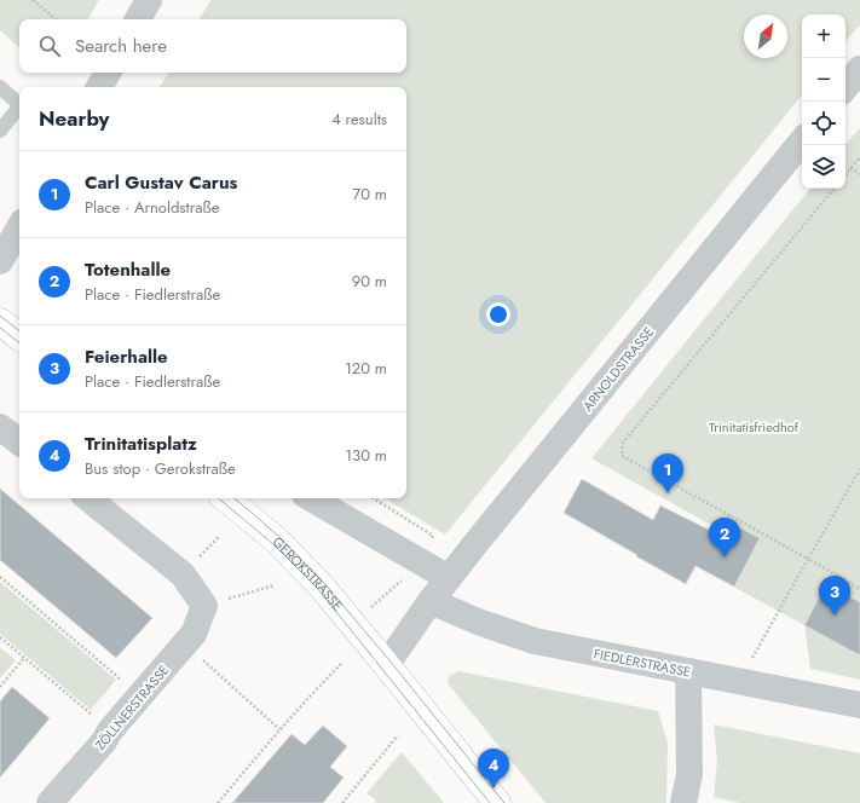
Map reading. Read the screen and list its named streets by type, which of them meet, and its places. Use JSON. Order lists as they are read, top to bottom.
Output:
{
  "streets": {
    "street": [
      "ARNOLDSTRASSE",
      "GEROKSTRASSE",
      "FIEDLERSTRASSE",
      "ZÖLLNERSTRASSE"
    ]
  },
  "crossings": [
    ["ARNOLDSTRASSE", "FIEDLERSTRASSE"]
  ],
  "parks": ["Trinitatisfriedhof"],
  "north": "top right",
  "page": {
    "map_buttons": ["+", "−"],
    "search": "Search here",
    "heading": ["Nearby", "4 results"],
    "list": [
      {
        "mark": "1",
        "name": "Carl Gustav Carus",
        "note": "Place · Arnoldstraße",
        "value": "70 m"
      },
      {
        "mark": "2",
        "name": "Totenhalle",
        "note": "Place · Fiedlerstraße",
        "value": "90 m"
      },
      {
        "mark": "3",
        "name": "Feierhalle",
        "note": "Place · Fiedlerstraße",
        "value": "120 m"
      },
      {
        "mark": "4",
        "name": "Trinitatisplatz",
        "note": "Bus stop · Gerokstraße",
        "value": "130 m"
      }
    ],
    "pins": [
      "1",
      "2",
      "3",
      "4"
    ]
  }
}
